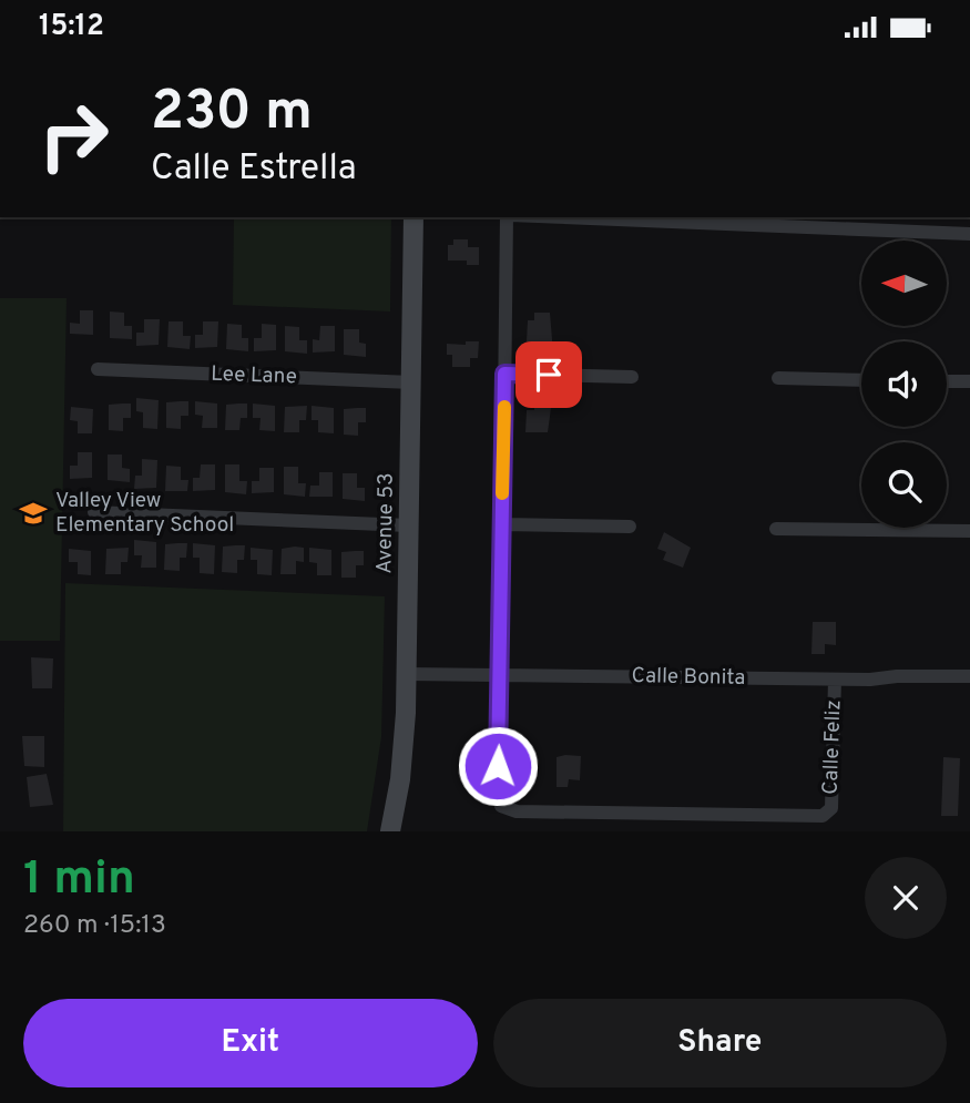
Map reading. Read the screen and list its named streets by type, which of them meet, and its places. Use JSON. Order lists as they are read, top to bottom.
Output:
{
  "streets": {
    "street": [
      "Lee Lane",
      "Avenue 53",
      "Calle Bonita",
      "Calle Feliz"
    ]
  },
  "crossings": [
    ["Lee Lane", "Avenue 53"],
    ["Avenue 53", "Calle Bonita"],
    ["Calle Bonita", "Calle Feliz"]
  ],
  "places": {
    "school or university": ["Valley View Elementary School"]
  },
  "north": "left",
  "page": {
    "status": "15:12",
    "turn": ["230 m", "Calle Estrella"],
    "heading": ["1 min", "260 m · 15:13"],
    "buttons": ["Exit", "Share"]
  }
}
